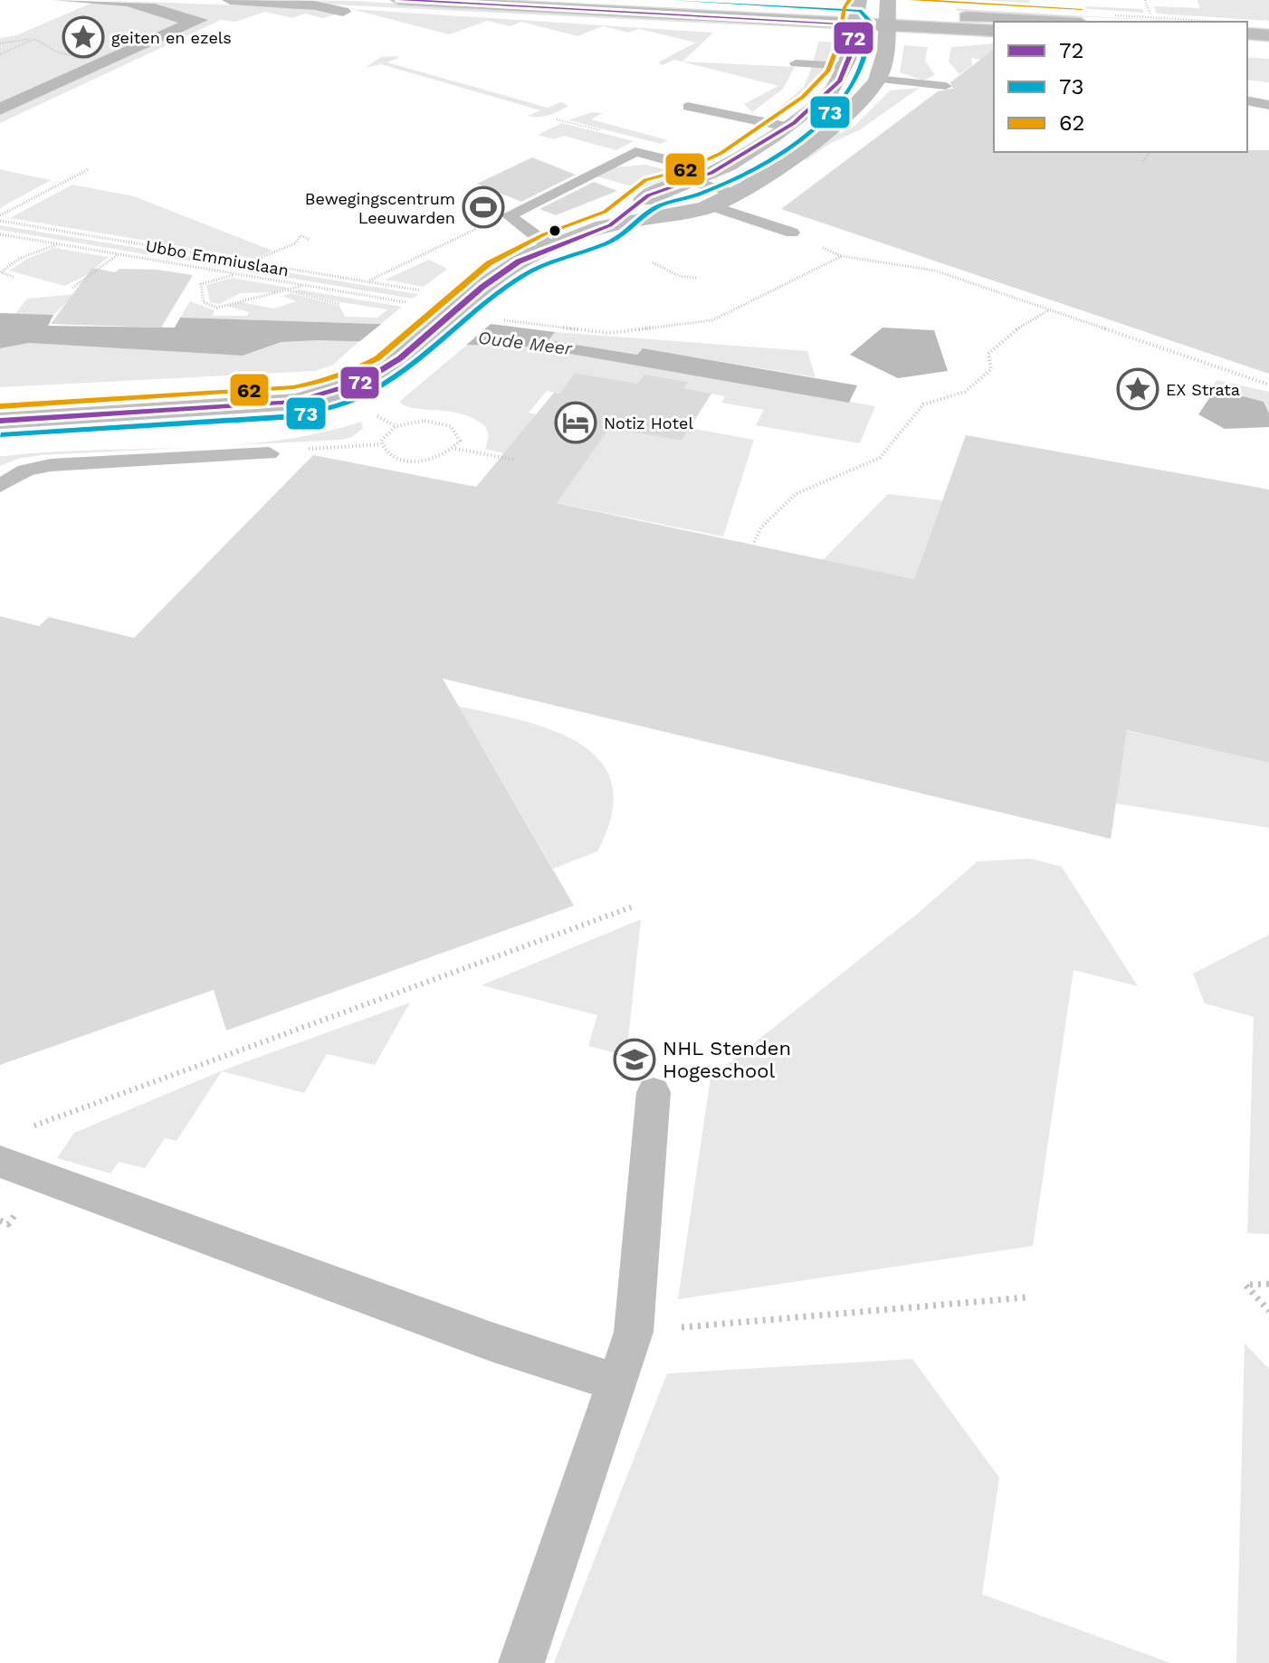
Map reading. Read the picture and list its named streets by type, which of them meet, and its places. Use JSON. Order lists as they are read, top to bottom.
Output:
{
  "streets": {
    "path": ["Ubbo Emmiuslaan"]
  },
  "water": ["Oude Meer"],
  "places": {
    "place": ["geiten en ezels", "EX Strata"],
    "sports": ["Bewegingscentrum Leeuwarden"],
    "hotel": ["Notiz Hotel"],
    "school or university": ["NHL Stenden Hogeschool"]
  },
  "lines": ["transit line 72", "transit line 73", "transit line 62"],
  "legend": ["72", "73", "62"]
}
